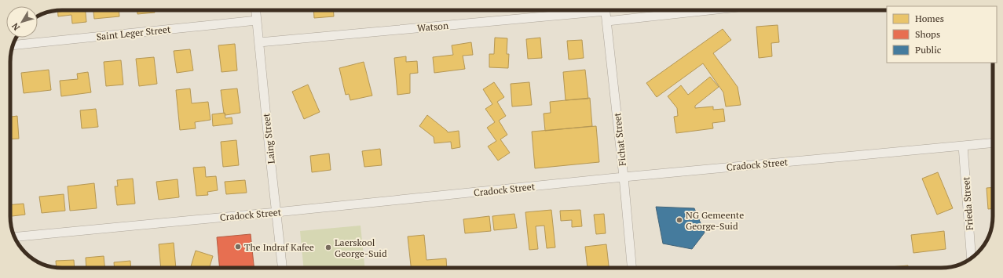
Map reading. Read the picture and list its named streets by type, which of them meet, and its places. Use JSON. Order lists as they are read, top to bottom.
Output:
{
  "streets": {
    "street": [
      "Watson",
      "Saint Leger Street",
      "Laing Street",
      "Fichat Street",
      "Cradock Street",
      "Frieda Street"
    ]
  },
  "crossings": [
    ["Watson", "Laing Street"],
    ["Saint Leger Street", "Laing Street"],
    ["Laing Street", "Cradock Street"],
    ["Fichat Street", "Cradock Street"],
    ["Cradock Street", "Frieda Street"]
  ],
  "places": ["NG Gemeente George-Suid", "The Indraf Kafee", "Laerskool George-Suid"],
  "legend": ["Homes", "Shops", "Public"],
  "north": "bottom left"
}
